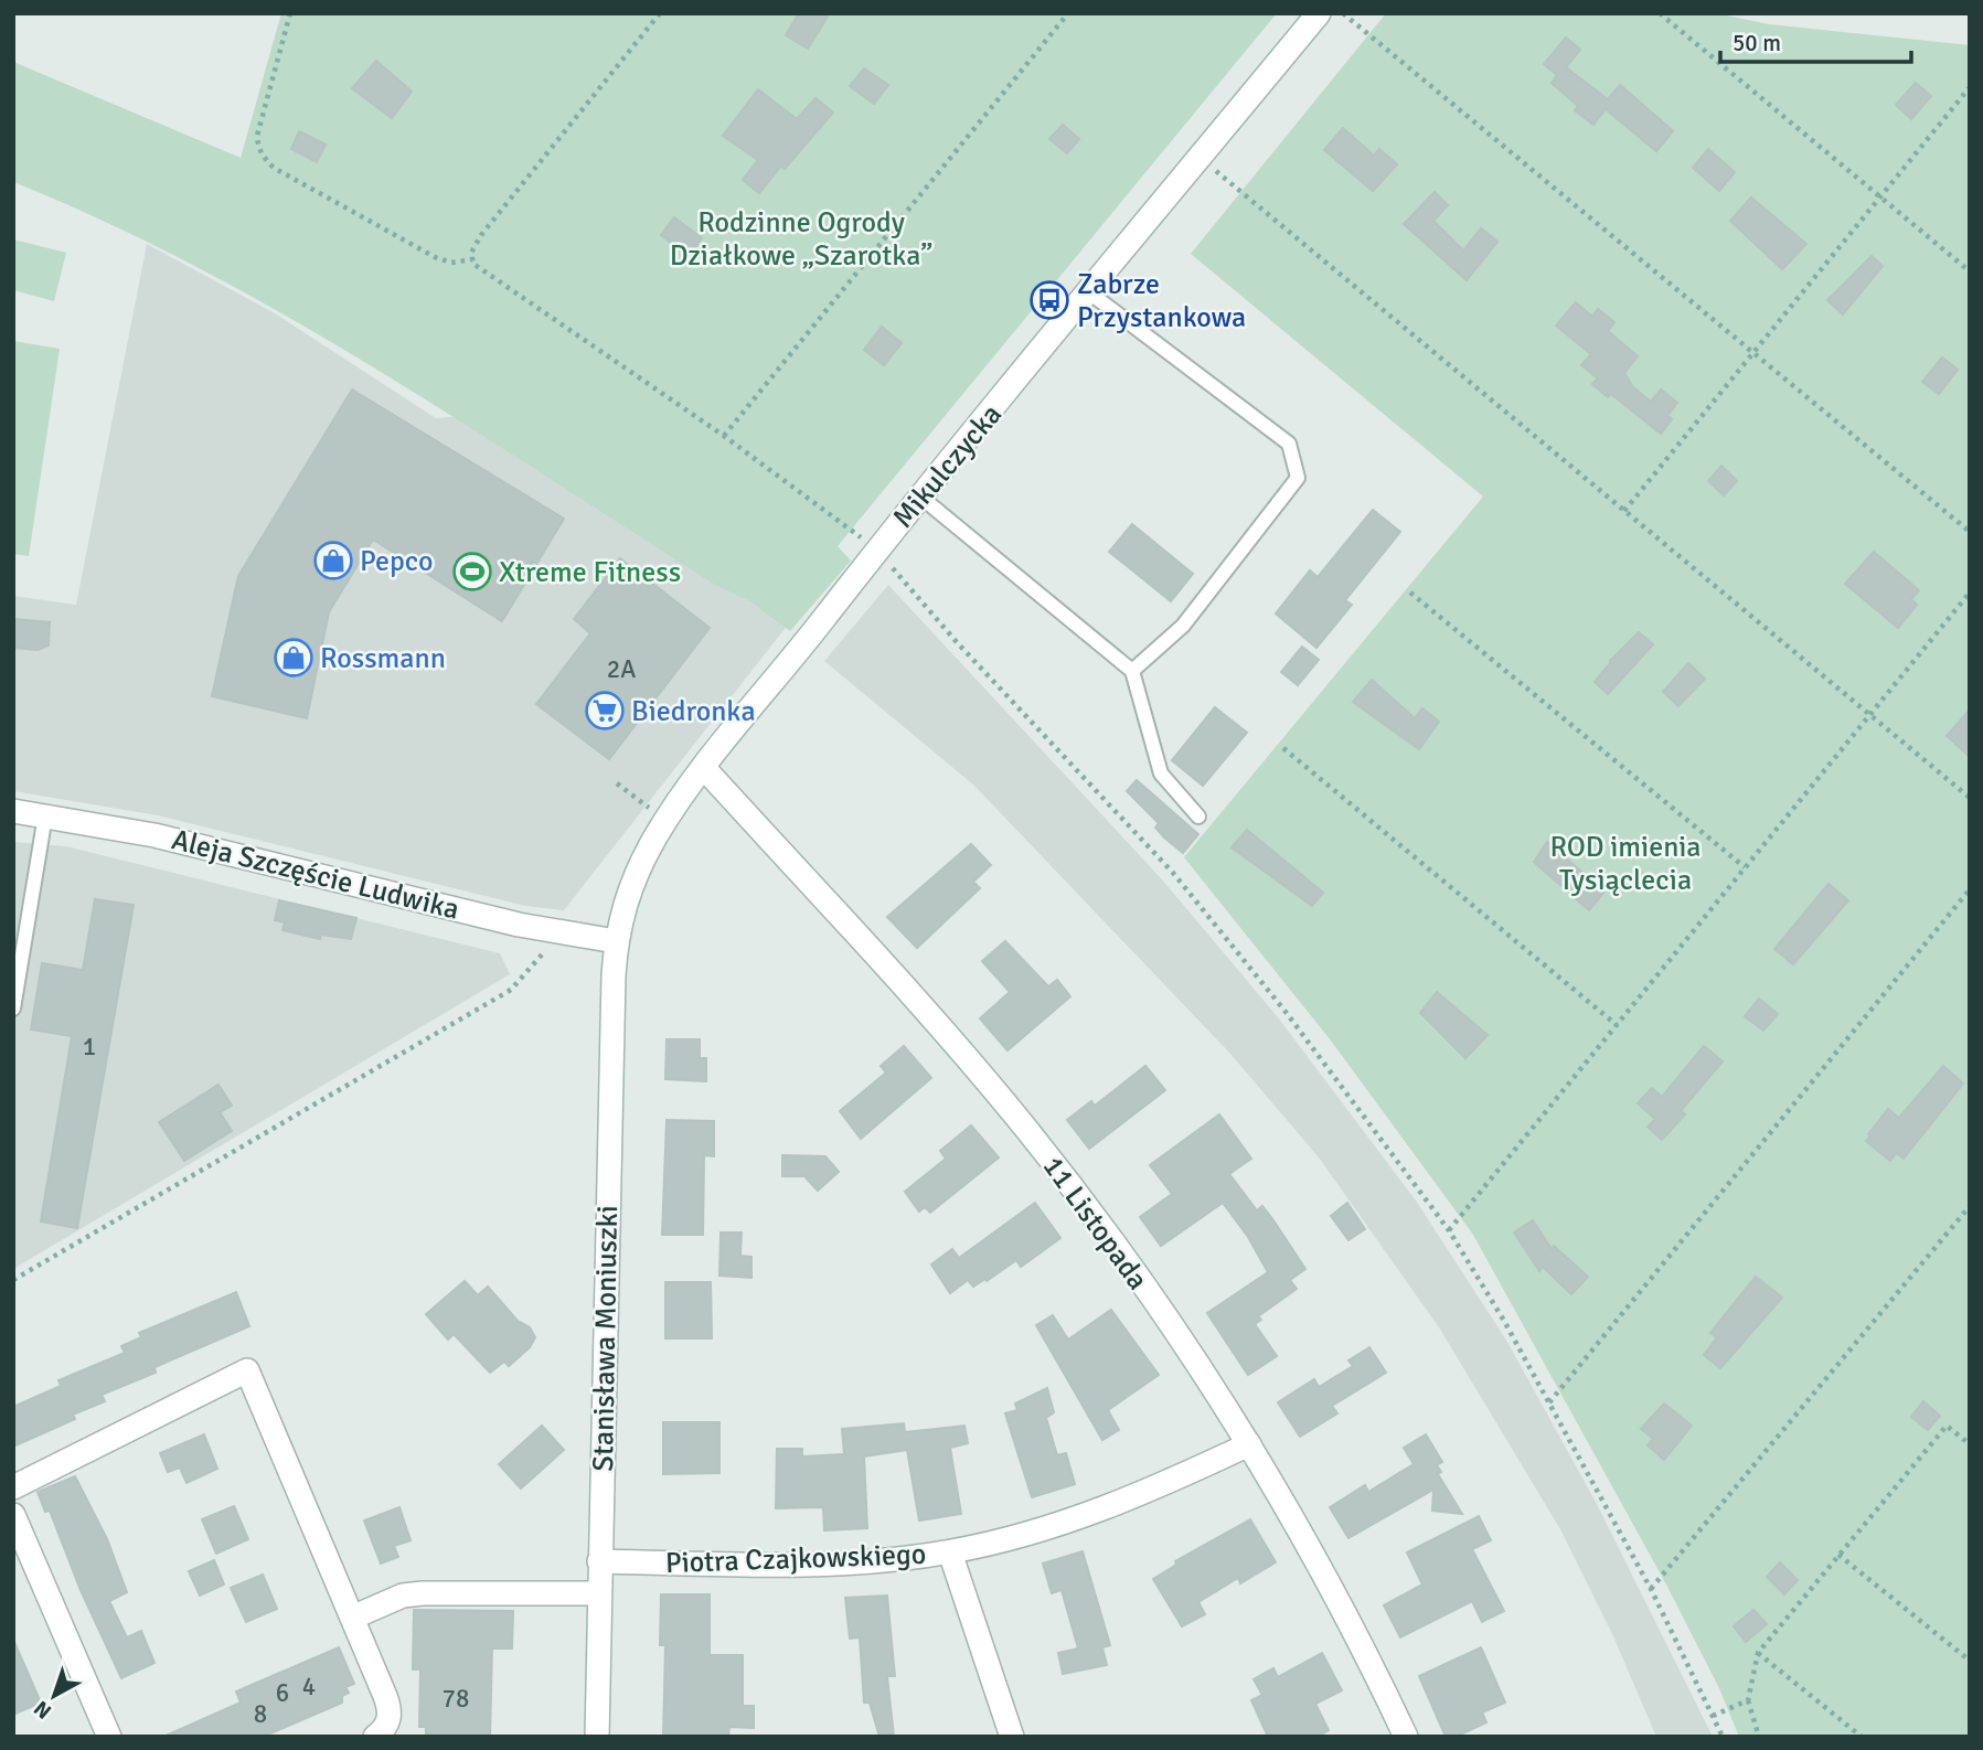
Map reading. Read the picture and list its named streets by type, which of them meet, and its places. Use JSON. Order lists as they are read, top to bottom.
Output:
{
  "streets": {
    "street": [
      "Mikulczycka",
      "Aleja Szczęście Ludwika",
      "11 Listopada",
      "Stanisława Moniuszki",
      "Piotra Czajkowskiego"
    ]
  },
  "crossings": [
    ["Mikulczycka", "Aleja Szczęście Ludwika"],
    ["Mikulczycka", "11 Listopada"],
    ["Mikulczycka", "Stanisława Moniuszki"],
    ["Aleja Szczęście Ludwika", "Stanisława Moniuszki"],
    ["11 Listopada", "Piotra Czajkowskiego"],
    ["Stanisława Moniuszki", "Piotra Czajkowskiego"]
  ],
  "parks": ["Rodzinne Ogrody Działkowe „Szarotka”", "ROD imienia Tysiąclecia"],
  "places": {
    "bus stop": ["Zabrze Przystankowa"],
    "shop": ["Pepco", "Rossmann"],
    "sports": ["Xtreme Fitness"],
    "supermarket": ["Biedronka"]
  },
  "house_numbers": [
    "2A",
    "1",
    "4",
    "6",
    "78",
    "8"
  ],
  "scale_bar": "50 m",
  "north": "bottom left"
}
